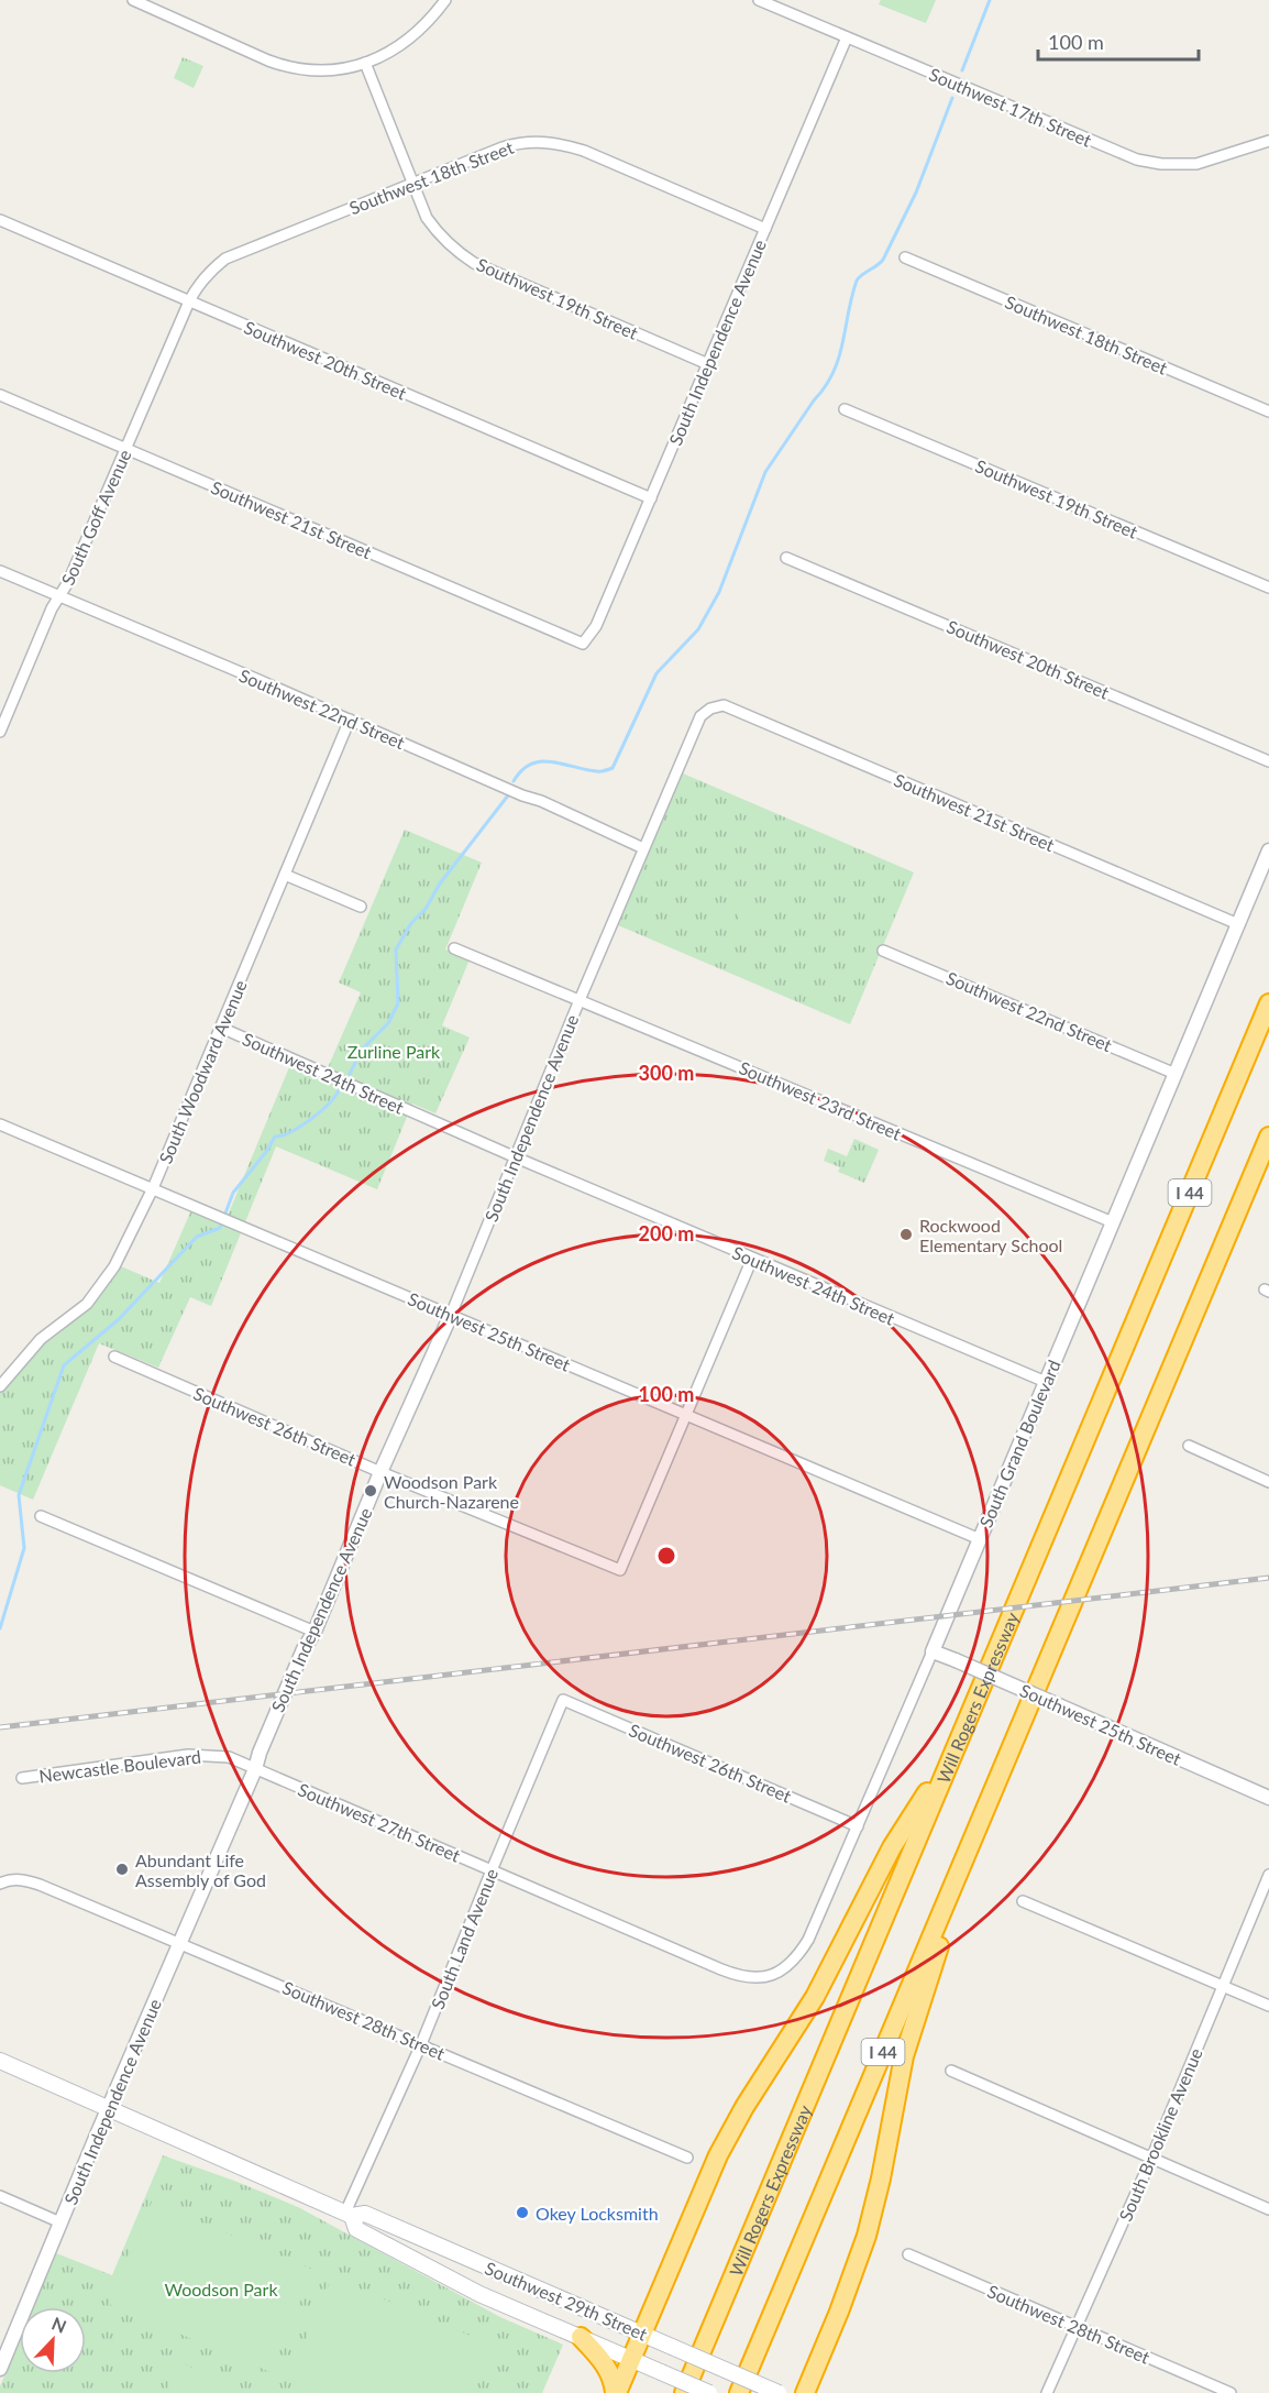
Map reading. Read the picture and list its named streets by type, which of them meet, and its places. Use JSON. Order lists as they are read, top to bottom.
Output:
{
  "streets": {
    "highway": ["I 44", "Will Rogers Expressway"],
    "main road": ["Southwest 29th Street"],
    "street": [
      "Southwest 17th Street",
      "Southwest 18th Street",
      "Southwest 19th Street",
      "South Independence Avenue",
      "Southwest 20th Street",
      "South Goff Avenue",
      "Southwest 21st Street",
      "Southwest 22nd Street",
      "South Woodward Avenue",
      "Southwest 24th Street",
      "Southwest 23rd Street",
      "Southwest 25th Street",
      "Southwest 26th Street",
      "South Grand Boulevard",
      "Newcastle Boulevard",
      "Southwest 27th Street",
      "South Land Avenue",
      "Southwest 28th Street",
      "South Brookline Avenue"
    ]
  },
  "crossings": [
    ["Southwest 17th Street", "South Independence Avenue"],
    ["Southwest 18th Street", "Southwest 19th Street"],
    ["Southwest 18th Street", "South Independence Avenue"],
    ["Southwest 18th Street", "Southwest 20th Street"],
    ["Southwest 18th Street", "South Goff Avenue"],
    ["Southwest 19th Street", "South Independence Avenue"],
    ["South Independence Avenue", "Southwest 20th Street"],
    ["South Independence Avenue", "Southwest 21st Street"],
    ["South Independence Avenue", "Southwest 22nd Street"],
    ["South Independence Avenue", "Southwest 24th Street"],
    ["South Independence Avenue", "Southwest 23rd Street"],
    ["South Independence Avenue", "Southwest 25th Street"],
    ["South Independence Avenue", "Southwest 26th Street"],
    ["South Independence Avenue", "Newcastle Boulevard"],
    ["South Independence Avenue", "Southwest 27th Street"],
    ["South Independence Avenue", "Southwest 28th Street"],
    ["South Independence Avenue", "Southwest 29th Street"],
    ["Southwest 20th Street", "South Goff Avenue"],
    ["South Goff Avenue", "Southwest 21st Street"],
    ["South Goff Avenue", "Southwest 22nd Street"],
    ["Southwest 21st Street", "South Grand Boulevard"],
    ["Southwest 22nd Street", "South Woodward Avenue"],
    ["Southwest 22nd Street", "South Grand Boulevard"],
    ["South Woodward Avenue", "Southwest 24th Street"],
    ["South Woodward Avenue", "Southwest 25th Street"],
    ["Southwest 24th Street", "South Grand Boulevard"],
    ["Southwest 23rd Street", "South Grand Boulevard"],
    ["Southwest 25th Street", "Southwest 26th Street"],
    ["Southwest 25th Street", "South Grand Boulevard"],
    ["Southwest 26th Street", "South Grand Boulevard"],
    ["Southwest 26th Street", "South Land Avenue"],
    ["South Grand Boulevard", "Southwest 27th Street"],
    ["Newcastle Boulevard", "Southwest 27th Street"],
    ["Southwest 27th Street", "South Land Avenue"],
    ["South Land Avenue", "Southwest 28th Street"],
    ["South Land Avenue", "Southwest 29th Street"],
    ["Southwest 28th Street", "South Brookline Avenue"]
  ],
  "parks": ["Zurline Park", "Woodson Park"],
  "places": [
    "Rockwood Elementary School",
    "Woodson Park Church-Nazarene",
    "Abundant Life Assembly of God",
    "Okey Locksmith"
  ],
  "scale_bar": "100 m",
  "north": "top right",
  "rings": ["300 m", "200 m", "100 m"]
}
